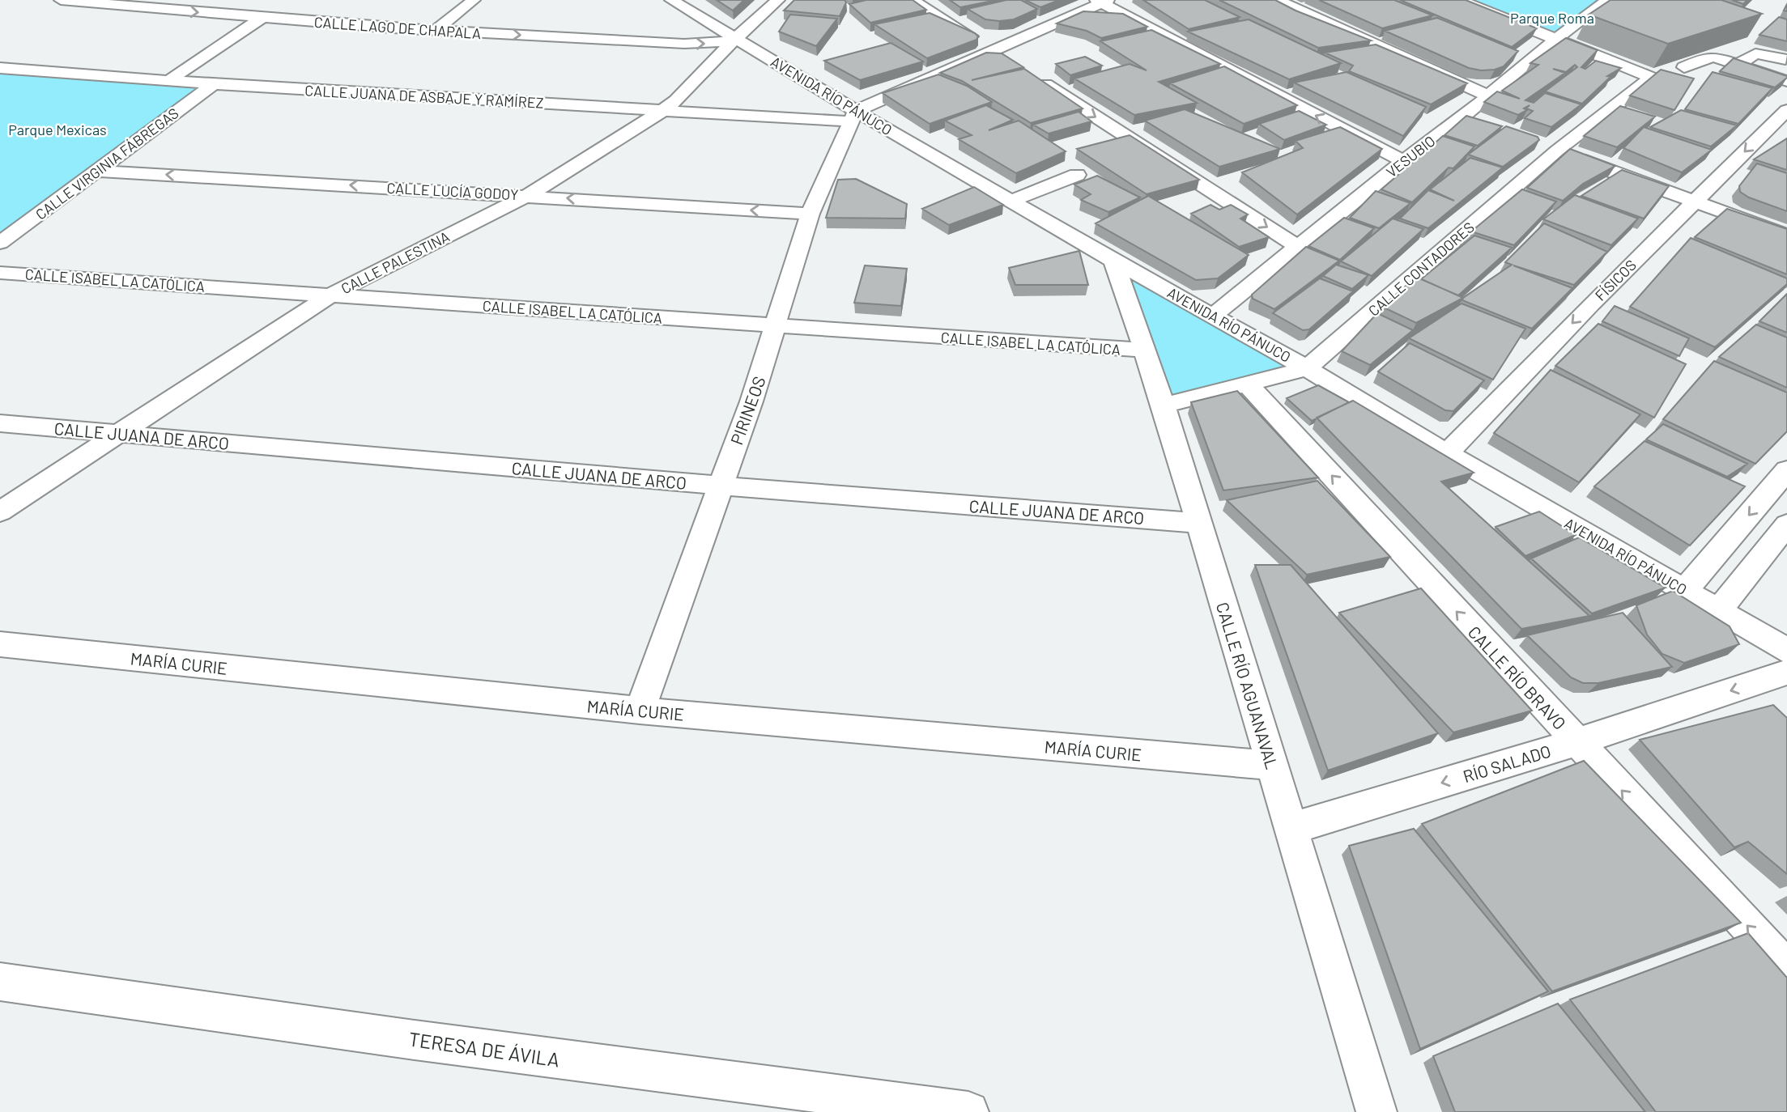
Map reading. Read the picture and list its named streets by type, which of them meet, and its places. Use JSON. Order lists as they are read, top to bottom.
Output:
{
  "streets": {
    "street": [
      "CALLE LAGO DE CHAPALA",
      "AVENIDA RÍO PÁNUCO",
      "CALLE JUANA DE ASBAJE Y RAMÍREZ",
      "VESUBIO",
      "CALLE VIRGINIA FÁBREGAS",
      "CALLE LUCÍA GODOY",
      "CALLE PALESTINA",
      "CALLE CONTADORES",
      "CALLE ISABEL LA CATÓLICA",
      "FÍSICOS",
      "PIRINEOS",
      "CALLE JUANA DE ARCO",
      "MARÍA CURIE",
      "CALLE RÍO BRAVO",
      "CALLE RÍO AGUANAVAL",
      "RÍO SALADO",
      "TERESA DE ÁVILA"
    ]
  },
  "crossings": [
    ["CALLE LAGO DE CHAPALA", "AVENIDA RÍO PÁNUCO"],
    ["CALLE LAGO DE CHAPALA", "CALLE VIRGINIA FÁBREGAS"],
    ["CALLE LAGO DE CHAPALA", "CALLE PALESTINA"],
    ["AVENIDA RÍO PÁNUCO", "CALLE JUANA DE ASBAJE Y RAMÍREZ"],
    ["AVENIDA RÍO PÁNUCO", "VESUBIO"],
    ["AVENIDA RÍO PÁNUCO", "CALLE PALESTINA"],
    ["AVENIDA RÍO PÁNUCO", "CALLE CONTADORES"],
    ["AVENIDA RÍO PÁNUCO", "FÍSICOS"],
    ["AVENIDA RÍO PÁNUCO", "PIRINEOS"],
    ["AVENIDA RÍO PÁNUCO", "CALLE RÍO AGUANAVAL"],
    ["CALLE JUANA DE ASBAJE Y RAMÍREZ", "CALLE VIRGINIA FÁBREGAS"],
    ["CALLE JUANA DE ASBAJE Y RAMÍREZ", "CALLE PALESTINA"],
    ["CALLE JUANA DE ASBAJE Y RAMÍREZ", "PIRINEOS"],
    ["VESUBIO", "CALLE CONTADORES"],
    ["CALLE VIRGINIA FÁBREGAS", "CALLE LUCÍA GODOY"],
    ["CALLE LUCÍA GODOY", "CALLE PALESTINA"],
    ["CALLE LUCÍA GODOY", "PIRINEOS"],
    ["CALLE PALESTINA", "CALLE ISABEL LA CATÓLICA"],
    ["CALLE PALESTINA", "CALLE JUANA DE ARCO"],
    ["CALLE CONTADORES", "CALLE RÍO BRAVO"],
    ["CALLE CONTADORES", "CALLE RÍO AGUANAVAL"],
    ["CALLE ISABEL LA CATÓLICA", "PIRINEOS"],
    ["CALLE ISABEL LA CATÓLICA", "CALLE RÍO AGUANAVAL"],
    ["PIRINEOS", "CALLE JUANA DE ARCO"],
    ["PIRINEOS", "MARÍA CURIE"],
    ["CALLE JUANA DE ARCO", "CALLE RÍO AGUANAVAL"],
    ["MARÍA CURIE", "CALLE RÍO AGUANAVAL"],
    ["CALLE RÍO BRAVO", "RÍO SALADO"],
    ["CALLE RÍO AGUANAVAL", "RÍO SALADO"]
  ],
  "one_way": [
    "CALLE LAGO DE CHAPALA",
    "CALLE LUCÍA GODOY",
    "FÍSICOS",
    "CALLE RÍO BRAVO",
    "RÍO SALADO"
  ],
  "parks": ["Parque Roma", "Parque Mexicas"]
}
